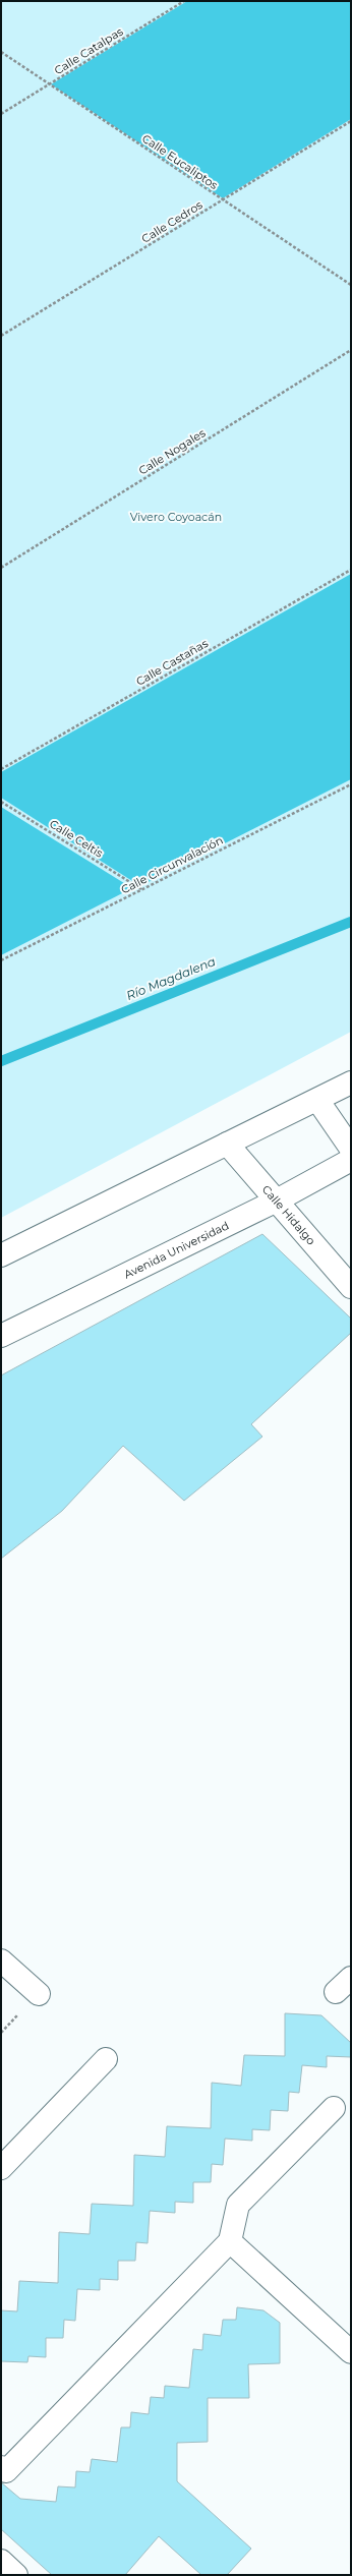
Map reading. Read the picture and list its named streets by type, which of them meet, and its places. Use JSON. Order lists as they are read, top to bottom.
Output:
{
  "streets": {
    "street": ["Calle Hidalgo", "Avenida Universidad"],
    "path": [
      "Calle Catalpas",
      "Calle Eucaliptos",
      "Calle Cedros",
      "Calle Nogales",
      "Calle Castañas",
      "Calle Celtis",
      "Calle Circunvalación"
    ]
  },
  "crossings": [
    ["Calle Catalpas", "Calle Eucaliptos"],
    ["Calle Eucaliptos", "Calle Cedros"],
    ["Calle Celtis", "Calle Circunvalación"],
    ["Calle Hidalgo", "Avenida Universidad"]
  ],
  "water": ["Río Magdalena"],
  "parks": ["Vivero Coyoacán"]
}
